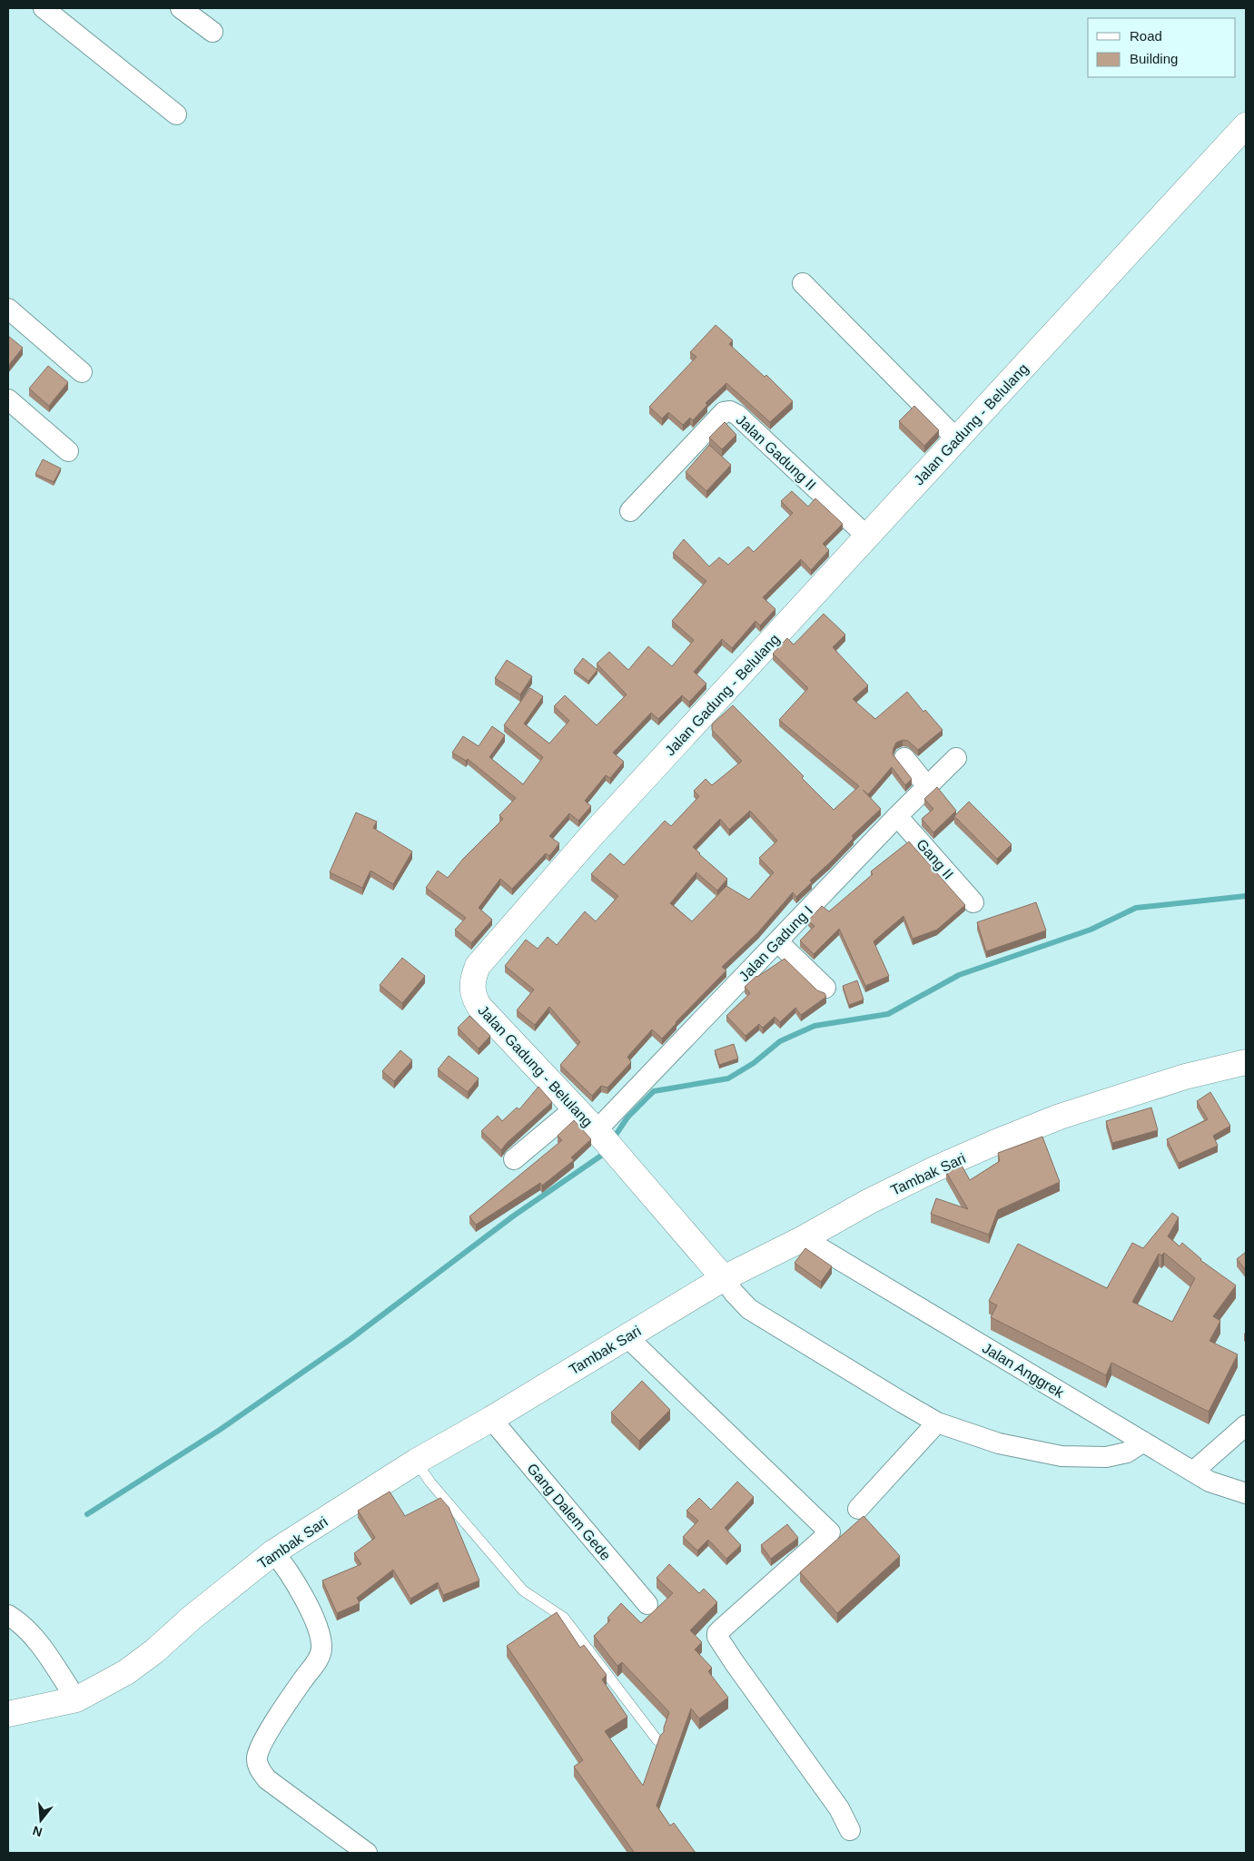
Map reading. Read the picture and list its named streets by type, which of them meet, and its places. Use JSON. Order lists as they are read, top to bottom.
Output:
{
  "streets": {
    "street": [
      "Jalan Gadung - Belulang",
      "Jalan Gadung II",
      "Gang II",
      "Jalan Gadung I",
      "Tambak Sari",
      "Jalan Anggrek",
      "Gang Dalem Gede"
    ]
  },
  "crossings": [
    ["Jalan Gadung - Belulang", "Jalan Gadung II"],
    ["Jalan Gadung - Belulang", "Jalan Gadung I"],
    ["Jalan Gadung - Belulang", "Tambak Sari"],
    ["Gang II", "Jalan Gadung I"],
    ["Tambak Sari", "Jalan Anggrek"],
    ["Tambak Sari", "Gang Dalem Gede"]
  ],
  "legend": ["Road", "Building"],
  "north": "bottom"
}
